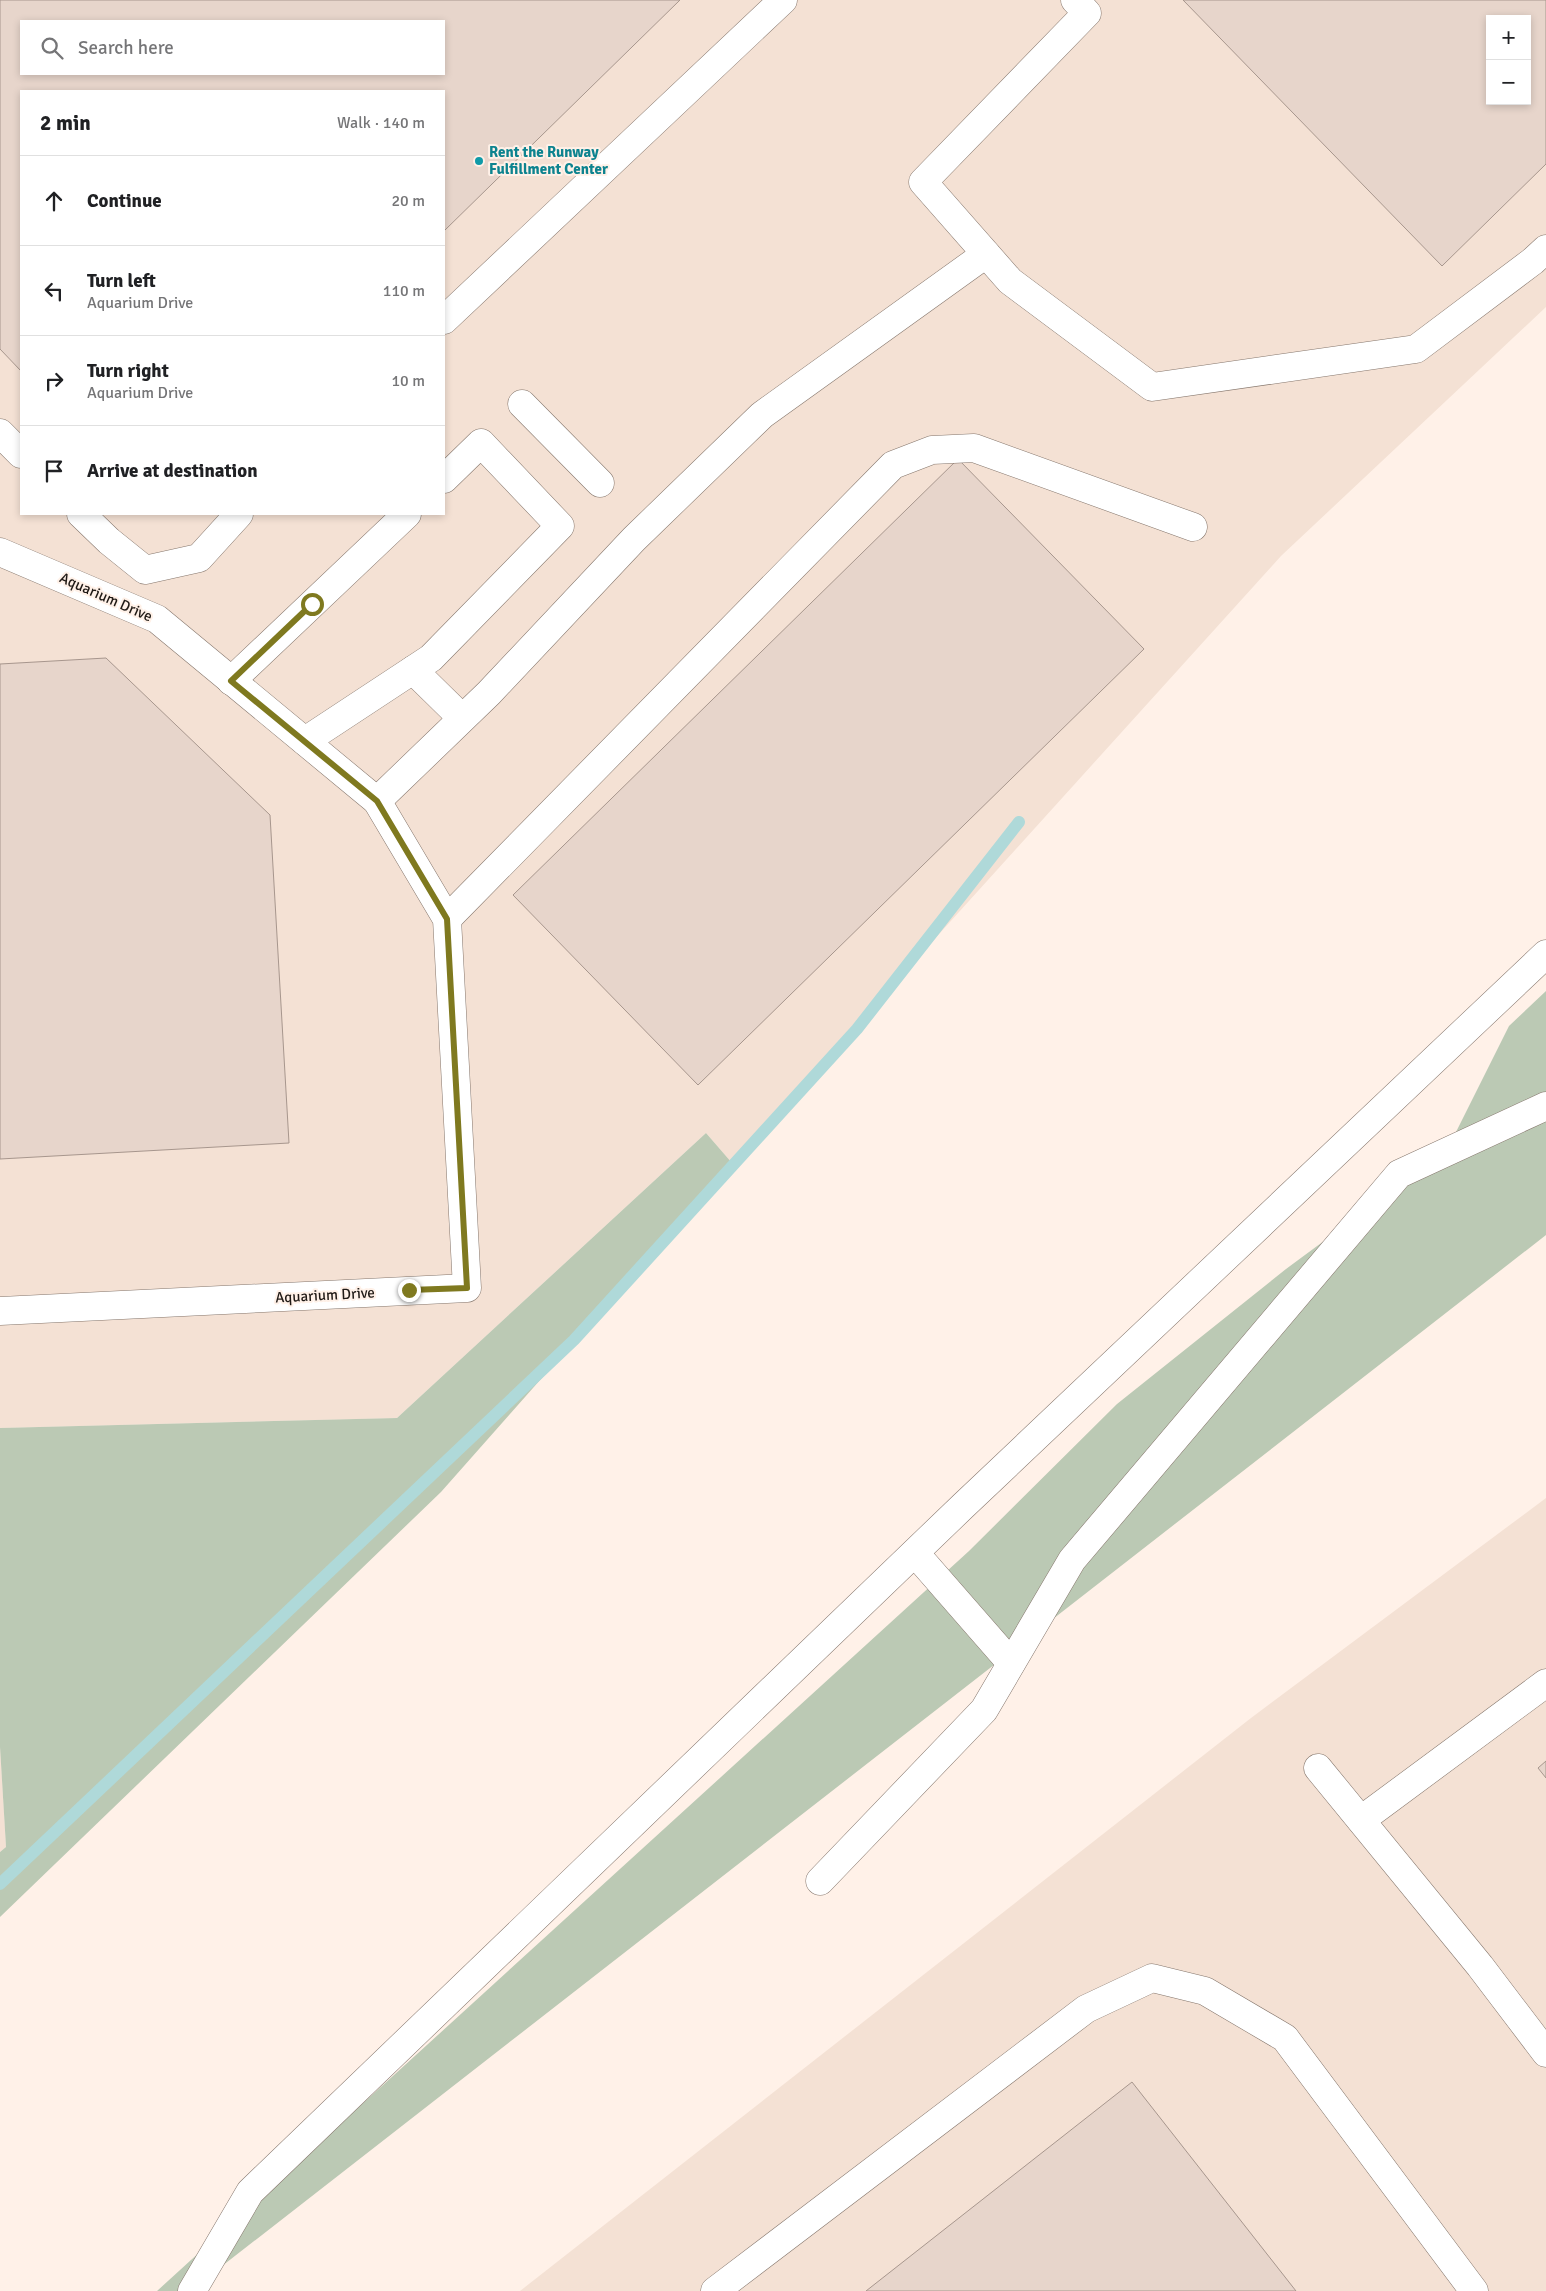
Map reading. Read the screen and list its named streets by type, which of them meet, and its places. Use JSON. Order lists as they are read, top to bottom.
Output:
{
  "streets": {
    "street": ["Aquarium Drive"]
  },
  "places": ["Rent the Runway Fulfillment Center"],
  "page": {
    "map_buttons": ["+", "−"],
    "search": "Search here",
    "heading": ["2 min", "Walk · 140 m"],
    "list": [
      ["Continue", "20 m"],
      ["Turn left", "Aquarium Drive", "110 m"],
      ["Turn right", "Aquarium Drive", "10 m"],
      "Arrive at destination"
    ]
  }
}
